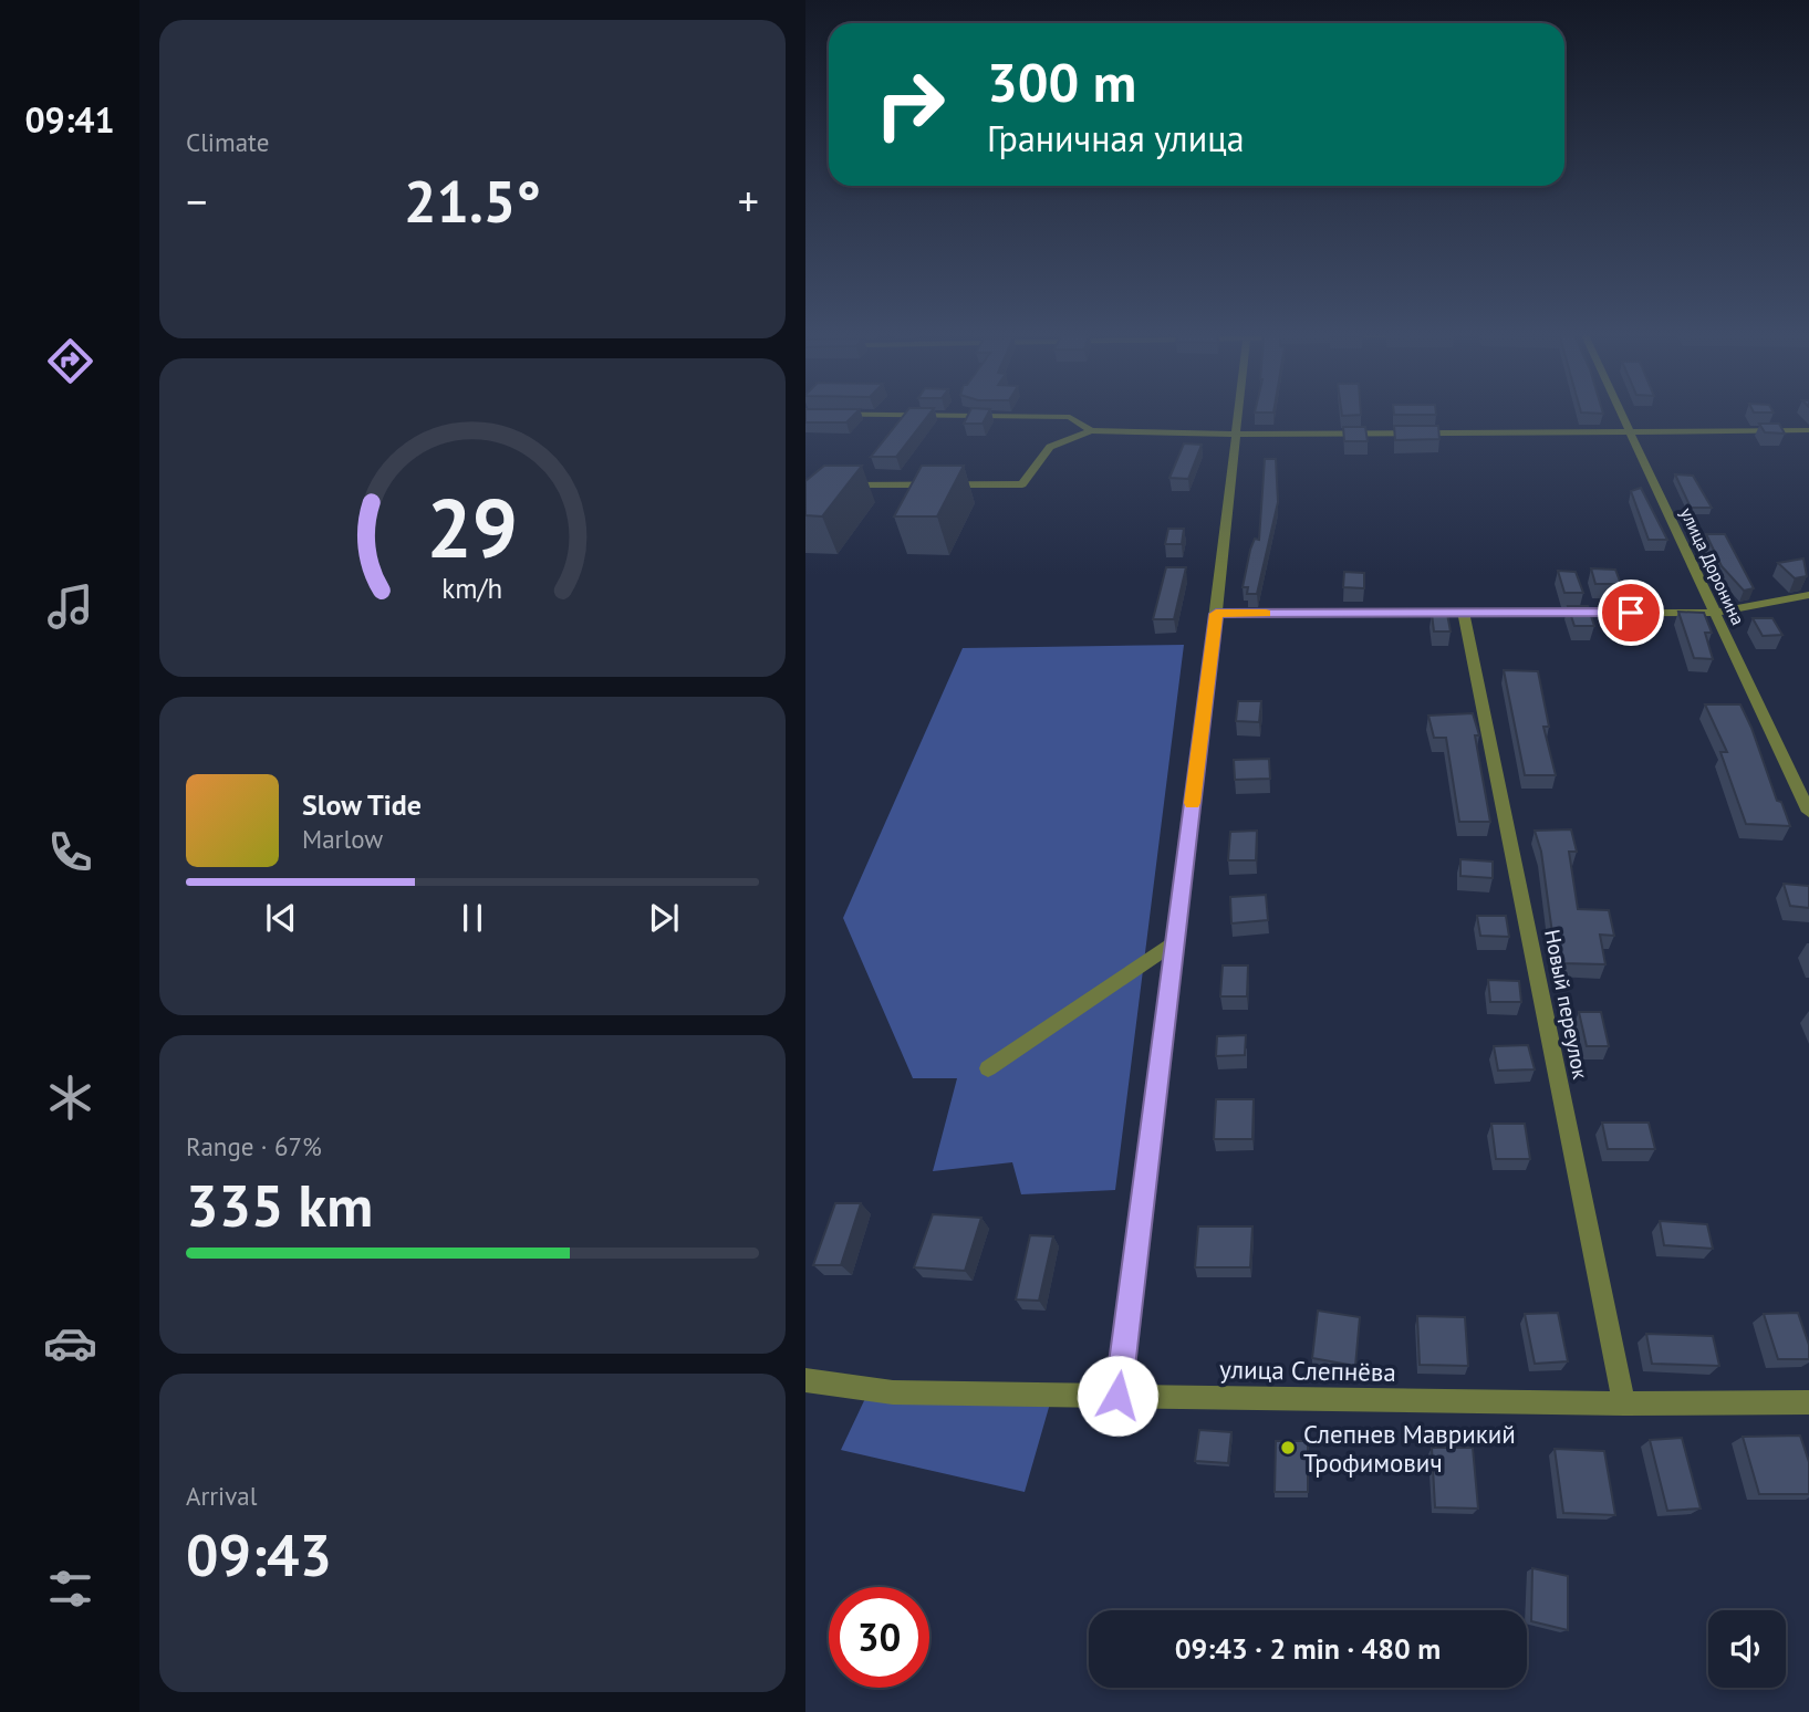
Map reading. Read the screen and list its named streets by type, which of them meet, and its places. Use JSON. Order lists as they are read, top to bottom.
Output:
{
  "streets": {
    "street": ["улица Доронина", "Новый переулок", "улица Слепнёва"]
  },
  "crossings": [
    ["Новый переулок", "улица Слепнёва"]
  ],
  "places": ["Слепнев Маврикий Трофимович"],
  "page": {
    "tabs": "09:41",
    "tile": [
      "Climate",
      ["Range · 67%", "335 km"],
      ["Arrival", "09:43"]
    ],
    "turn": ["300 m", "Граничная улица"],
    "heat": ["−", "21.5°", "+"],
    "song": ["Slow Tide", "Marlow"],
    "limit": "30",
    "trip": "09:43 · 2 min · 480 m",
    "gauge": ["29", "km/h"]
  }
}
